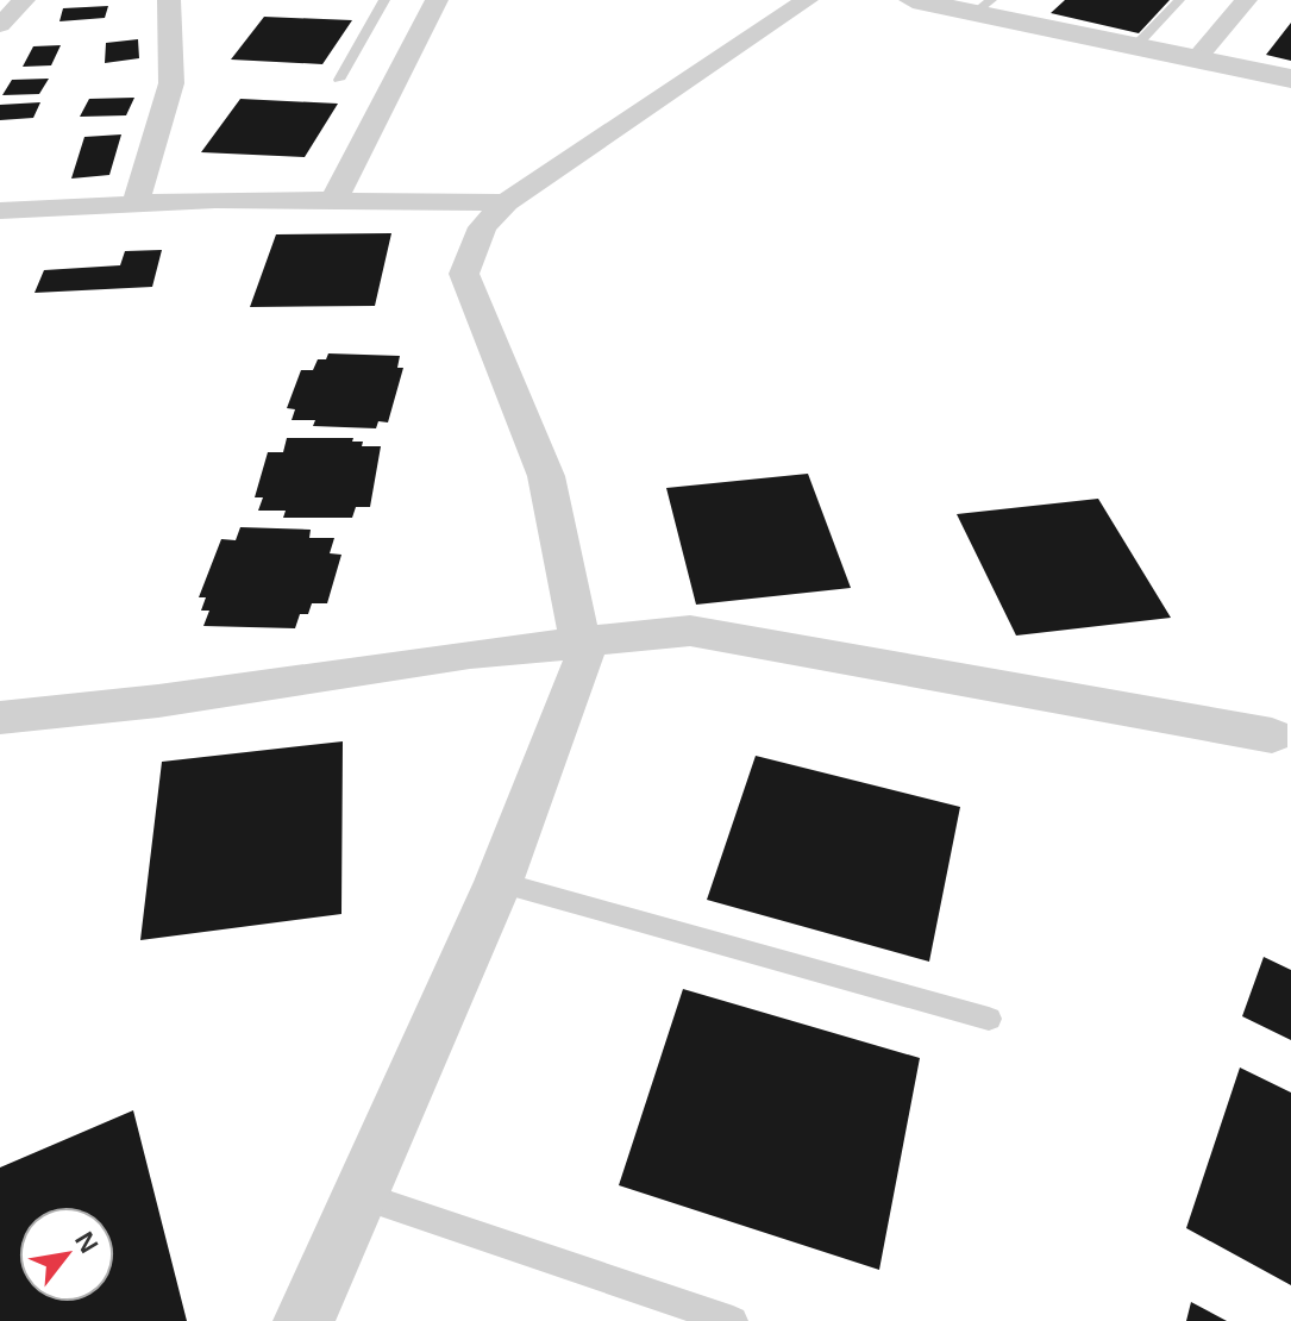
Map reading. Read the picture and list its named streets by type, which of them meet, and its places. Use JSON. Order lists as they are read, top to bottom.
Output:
{
  "north": "top right"
}
